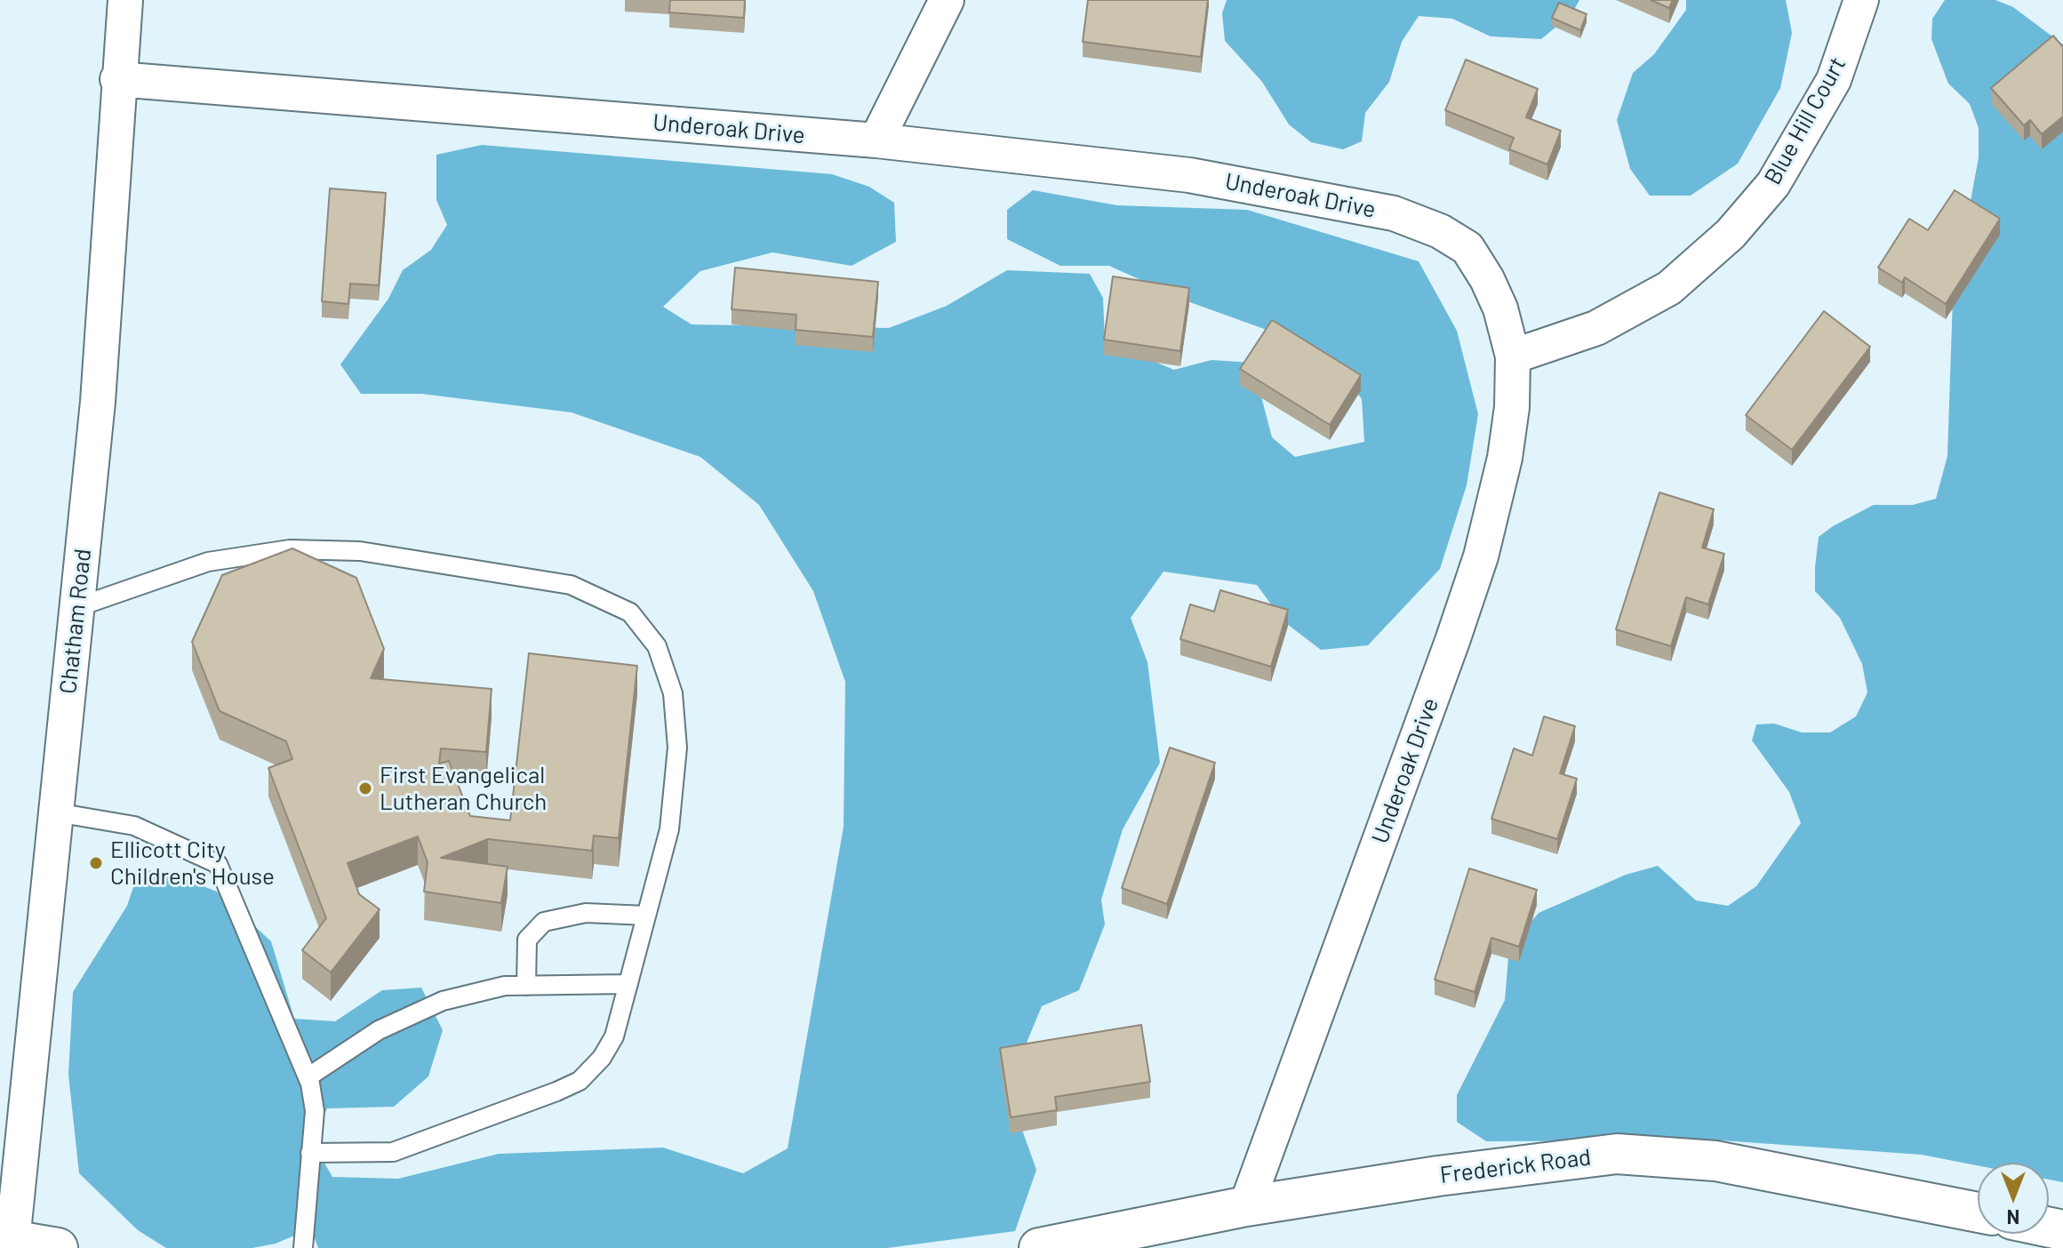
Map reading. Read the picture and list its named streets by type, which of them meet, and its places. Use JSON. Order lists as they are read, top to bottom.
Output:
{
  "streets": {
    "main road": ["Frederick Road"],
    "street": ["Blue Hill Court", "Underoak Drive", "Chatham Road"]
  },
  "crossings": [
    ["Blue Hill Court", "Underoak Drive"],
    ["Underoak Drive", "Chatham Road"],
    ["Underoak Drive", "Frederick Road"]
  ],
  "places": ["First Evangelical Lutheran Church", "Ellicott City Children's House"],
  "north": "bottom"
}
